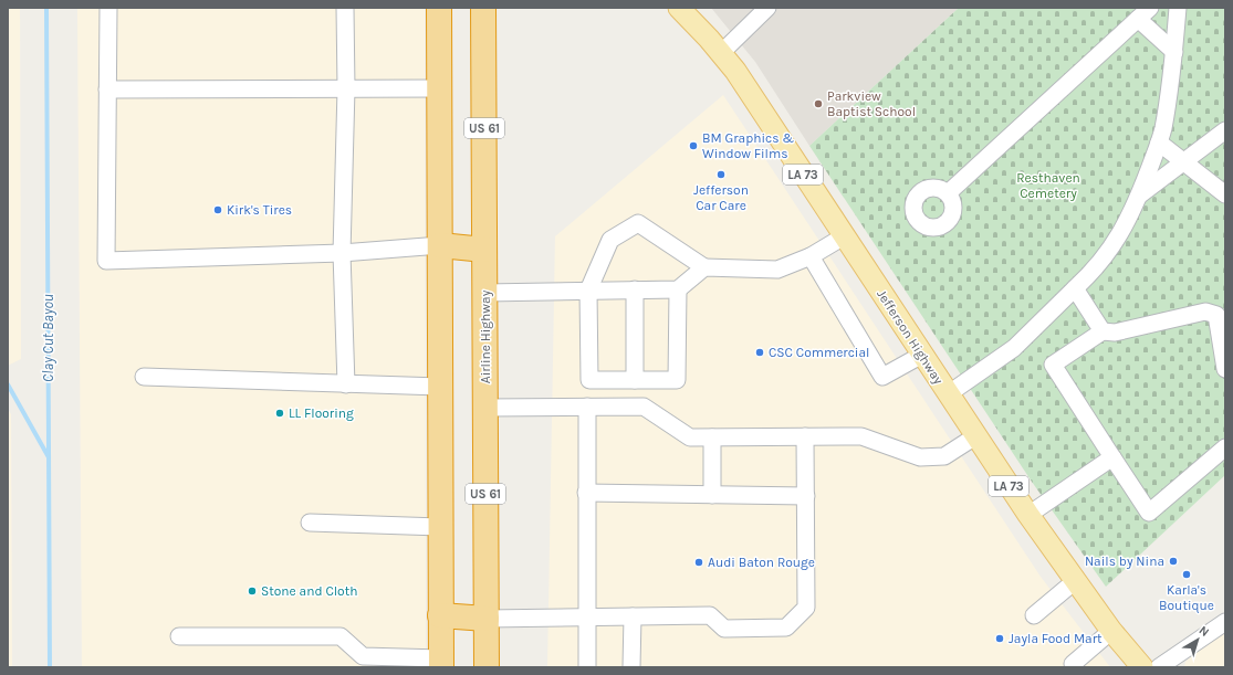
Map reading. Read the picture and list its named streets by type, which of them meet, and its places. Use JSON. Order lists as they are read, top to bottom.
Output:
{
  "streets": {
    "highway": ["US 61", "Airline Highway"],
    "main road": ["LA 73", "Jefferson Highway"]
  },
  "water": ["Clay Cut Bayou"],
  "parks": ["Resthaven Cemetery"],
  "places": [
    "Parkview Baptist School",
    "BM Graphics & Window Films",
    "Jefferson Car Care",
    "Kirk's Tires",
    "CSC Commercial",
    "LL Flooring",
    "Nails by Nina",
    "Audi Baton Rouge",
    "Karla's Boutique",
    "Stone and Cloth",
    "Jayla Food Mart"
  ],
  "north": "top right"
}
